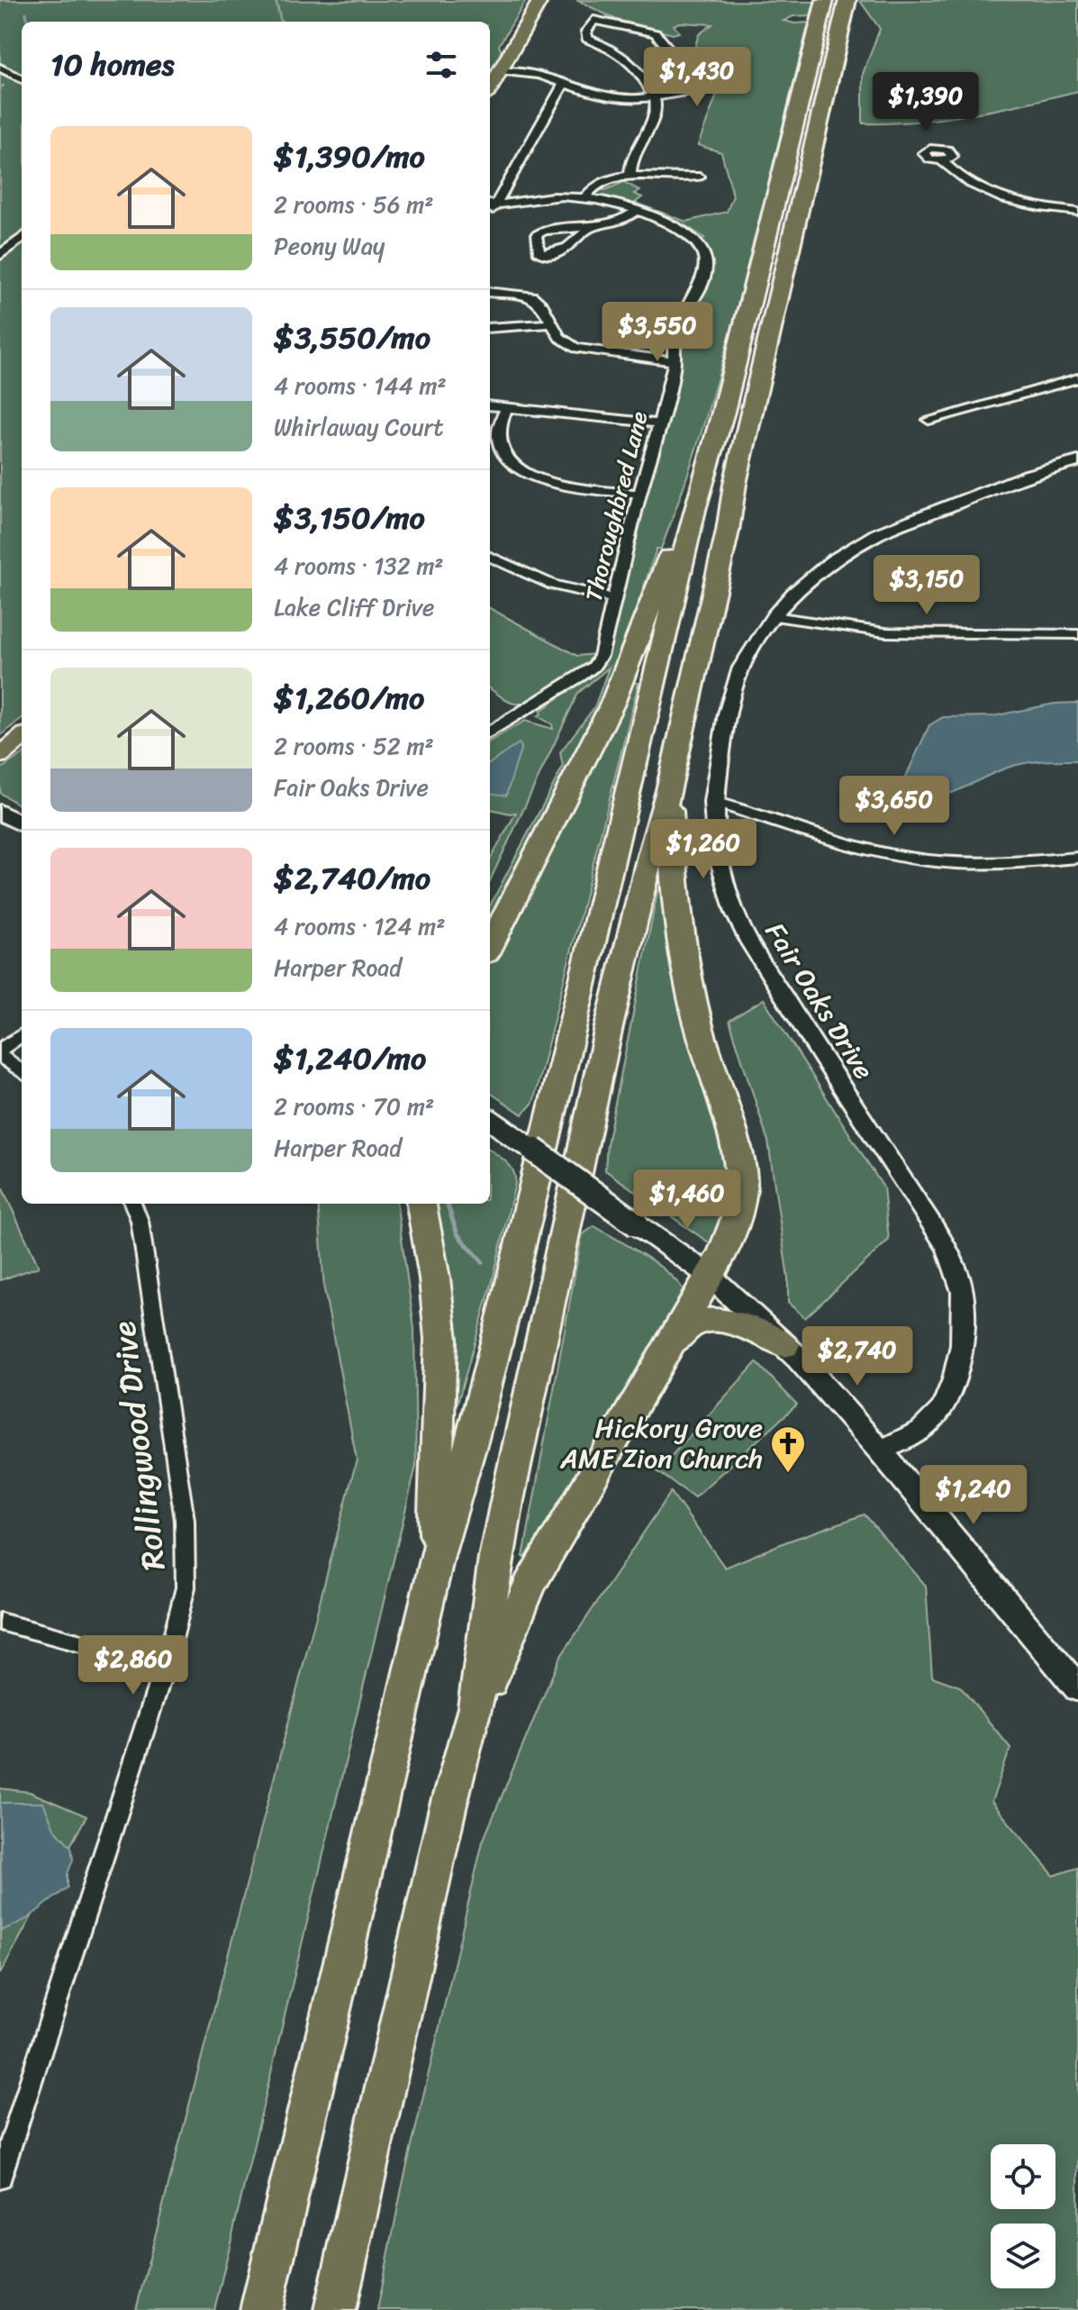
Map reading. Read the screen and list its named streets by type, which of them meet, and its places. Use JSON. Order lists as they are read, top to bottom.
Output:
{
  "streets": {
    "street": ["Thoroughbred Lane", "Fair Oaks Drive", "Rollingwood Drive"]
  },
  "places": {
    "church": ["Hickory Grove AME Zion Church"]
  },
  "page": {
    "heading": "10 homes",
    "price": [
      "$1,430",
      "$1,390",
      "$3,550",
      "$3,150",
      "$3,650",
      "$1,260",
      "$1,460",
      "$2,740",
      "$1,240",
      "$2,860"
    ],
    "list": [
      {
        "name": "$1,390/mo",
        "note": "2 rooms · 56 m² · Peony Way"
      },
      {
        "name": "$3,550/mo",
        "note": "4 rooms · 144 m² · Whirlaway Court"
      },
      {
        "name": "$3,150/mo",
        "note": "4 rooms · 132 m² · Lake Cliff Drive"
      },
      {
        "name": "$1,260/mo",
        "note": "2 rooms · 52 m² · Fair Oaks Drive"
      },
      {
        "name": "$2,740/mo",
        "note": "4 rooms · 124 m² · Harper Road"
      },
      {
        "name": "$1,240/mo",
        "note": "2 rooms · 70 m² · Harper Road"
      }
    ]
  }
}
